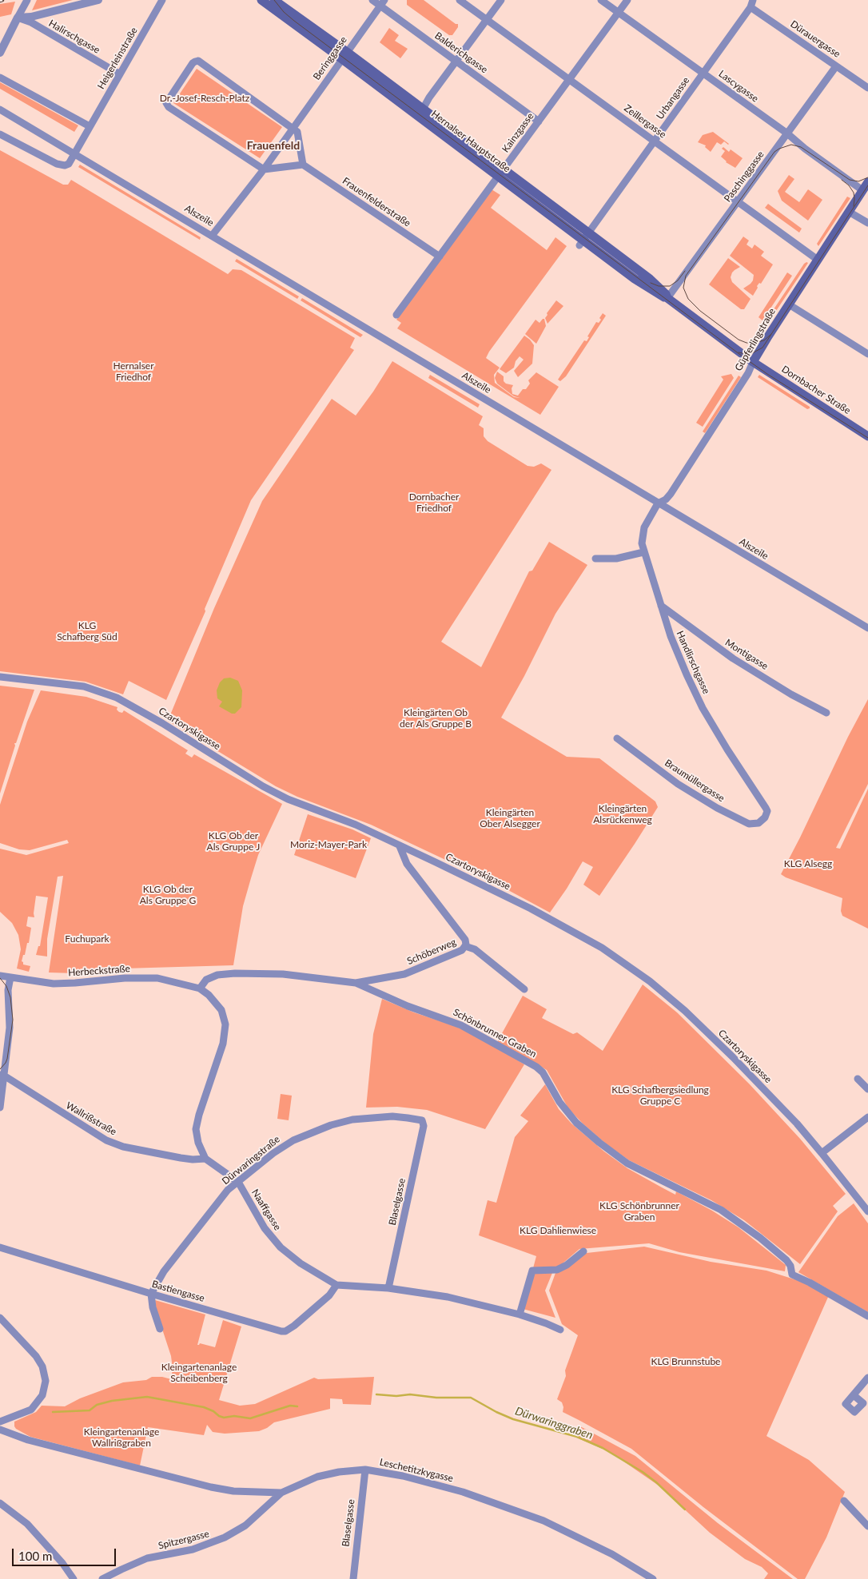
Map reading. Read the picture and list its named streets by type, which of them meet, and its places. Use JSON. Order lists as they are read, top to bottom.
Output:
{
  "streets": {
    "main road": ["Hernalser Hauptstraße", "Güpferlingstraße", "Dornbacher Straße"],
    "street": [
      "Halirschgasse",
      "Dürauergasse",
      "Balderichgasse",
      "Heigerleinstraße",
      "Beringgasse",
      "Lascygasse",
      "Urbangasse",
      "Zeillergasse",
      "Kainzgasse",
      "Paschinggasse",
      "Frauenfelderstraße",
      "Alszeile",
      "Montigasse",
      "Handlirschgasse",
      "Czartoryskigasse",
      "Braumüllergasse",
      "Schöberweg",
      "Herbeckstraße",
      "Schönbrunner Graben",
      "Wallrißstraße",
      "Dürwaringstraße",
      "Blaselgasse",
      "Naaffgasse",
      "Bastiengasse",
      "Leschetitzkygasse",
      "Spitzergasse"
    ]
  },
  "crossings": [
    ["Halirschgasse", "Heigerleinstraße"],
    ["Dürauergasse", "Urbangasse"],
    ["Dürauergasse", "Paschinggasse"],
    ["Balderichgasse", "Beringgasse"],
    ["Balderichgasse", "Kainzgasse"],
    ["Heigerleinstraße", "Alszeile"],
    ["Beringgasse", "Hernalser Hauptstraße"],
    ["Lascygasse", "Urbangasse"],
    ["Lascygasse", "Kainzgasse"],
    ["Lascygasse", "Paschinggasse"],
    ["Lascygasse", "Güpferlingstraße"],
    ["Urbangasse", "Zeillergasse"],
    ["Urbangasse", "Hernalser Hauptstraße"],
    ["Zeillergasse", "Kainzgasse"],
    ["Zeillergasse", "Paschinggasse"],
    ["Zeillergasse", "Güpferlingstraße"],
    ["Kainzgasse", "Hernalser Hauptstraße"],
    ["Kainzgasse", "Frauenfelderstraße"],
    ["Hernalser Hauptstraße", "Paschinggasse"],
    ["Hernalser Hauptstraße", "Güpferlingstraße"],
    ["Hernalser Hauptstraße", "Dornbacher Straße"],
    ["Alszeile", "Güpferlingstraße"],
    ["Alszeile", "Handlirschgasse"],
    ["Güpferlingstraße", "Dornbacher Straße"],
    ["Güpferlingstraße", "Handlirschgasse"],
    ["Montigasse", "Handlirschgasse"],
    ["Handlirschgasse", "Braumüllergasse"],
    ["Czartoryskigasse", "Schöberweg"],
    ["Schöberweg", "Schönbrunner Graben"],
    ["Herbeckstraße", "Schönbrunner Graben"],
    ["Wallrißstraße", "Naaffgasse"],
    ["Dürwaringstraße", "Blaselgasse"],
    ["Dürwaringstraße", "Naaffgasse"],
    ["Dürwaringstraße", "Bastiengasse"],
    ["Blaselgasse", "Naaffgasse"],
    ["Blaselgasse", "Leschetitzkygasse"],
    ["Naaffgasse", "Bastiengasse"],
    ["Leschetitzkygasse", "Spitzergasse"]
  ],
  "districts": ["Frauenfeld"],
  "water": ["Dürwaringgraben"],
  "parks": [
    "Dr.-Josef-Resch-Platz",
    "Hernalser Friedhof",
    "Dornbacher Friedhof",
    "KLG Schafberg Süd",
    "Kleingärten Ob der Als Gruppe B",
    "Kleingärten Alsrückenweg",
    "Kleingärten Ober Alsegger",
    "KLG Ob der Als Gruppe J",
    "Moriz-Mayer-Park",
    "KLG Alsegg",
    "KLG Ob der Als Gruppe G",
    "Fuchupark",
    "KLG Schafbergsiedlung Gruppe C",
    "KLG Schönbrunner Graben",
    "KLG Dahlienwiese",
    "KLG Brunnstube",
    "Kleingartenanlage Scheibenberg",
    "Kleingartenanlage Wallrißgraben"
  ],
  "scale_bar": "100 m"
}
